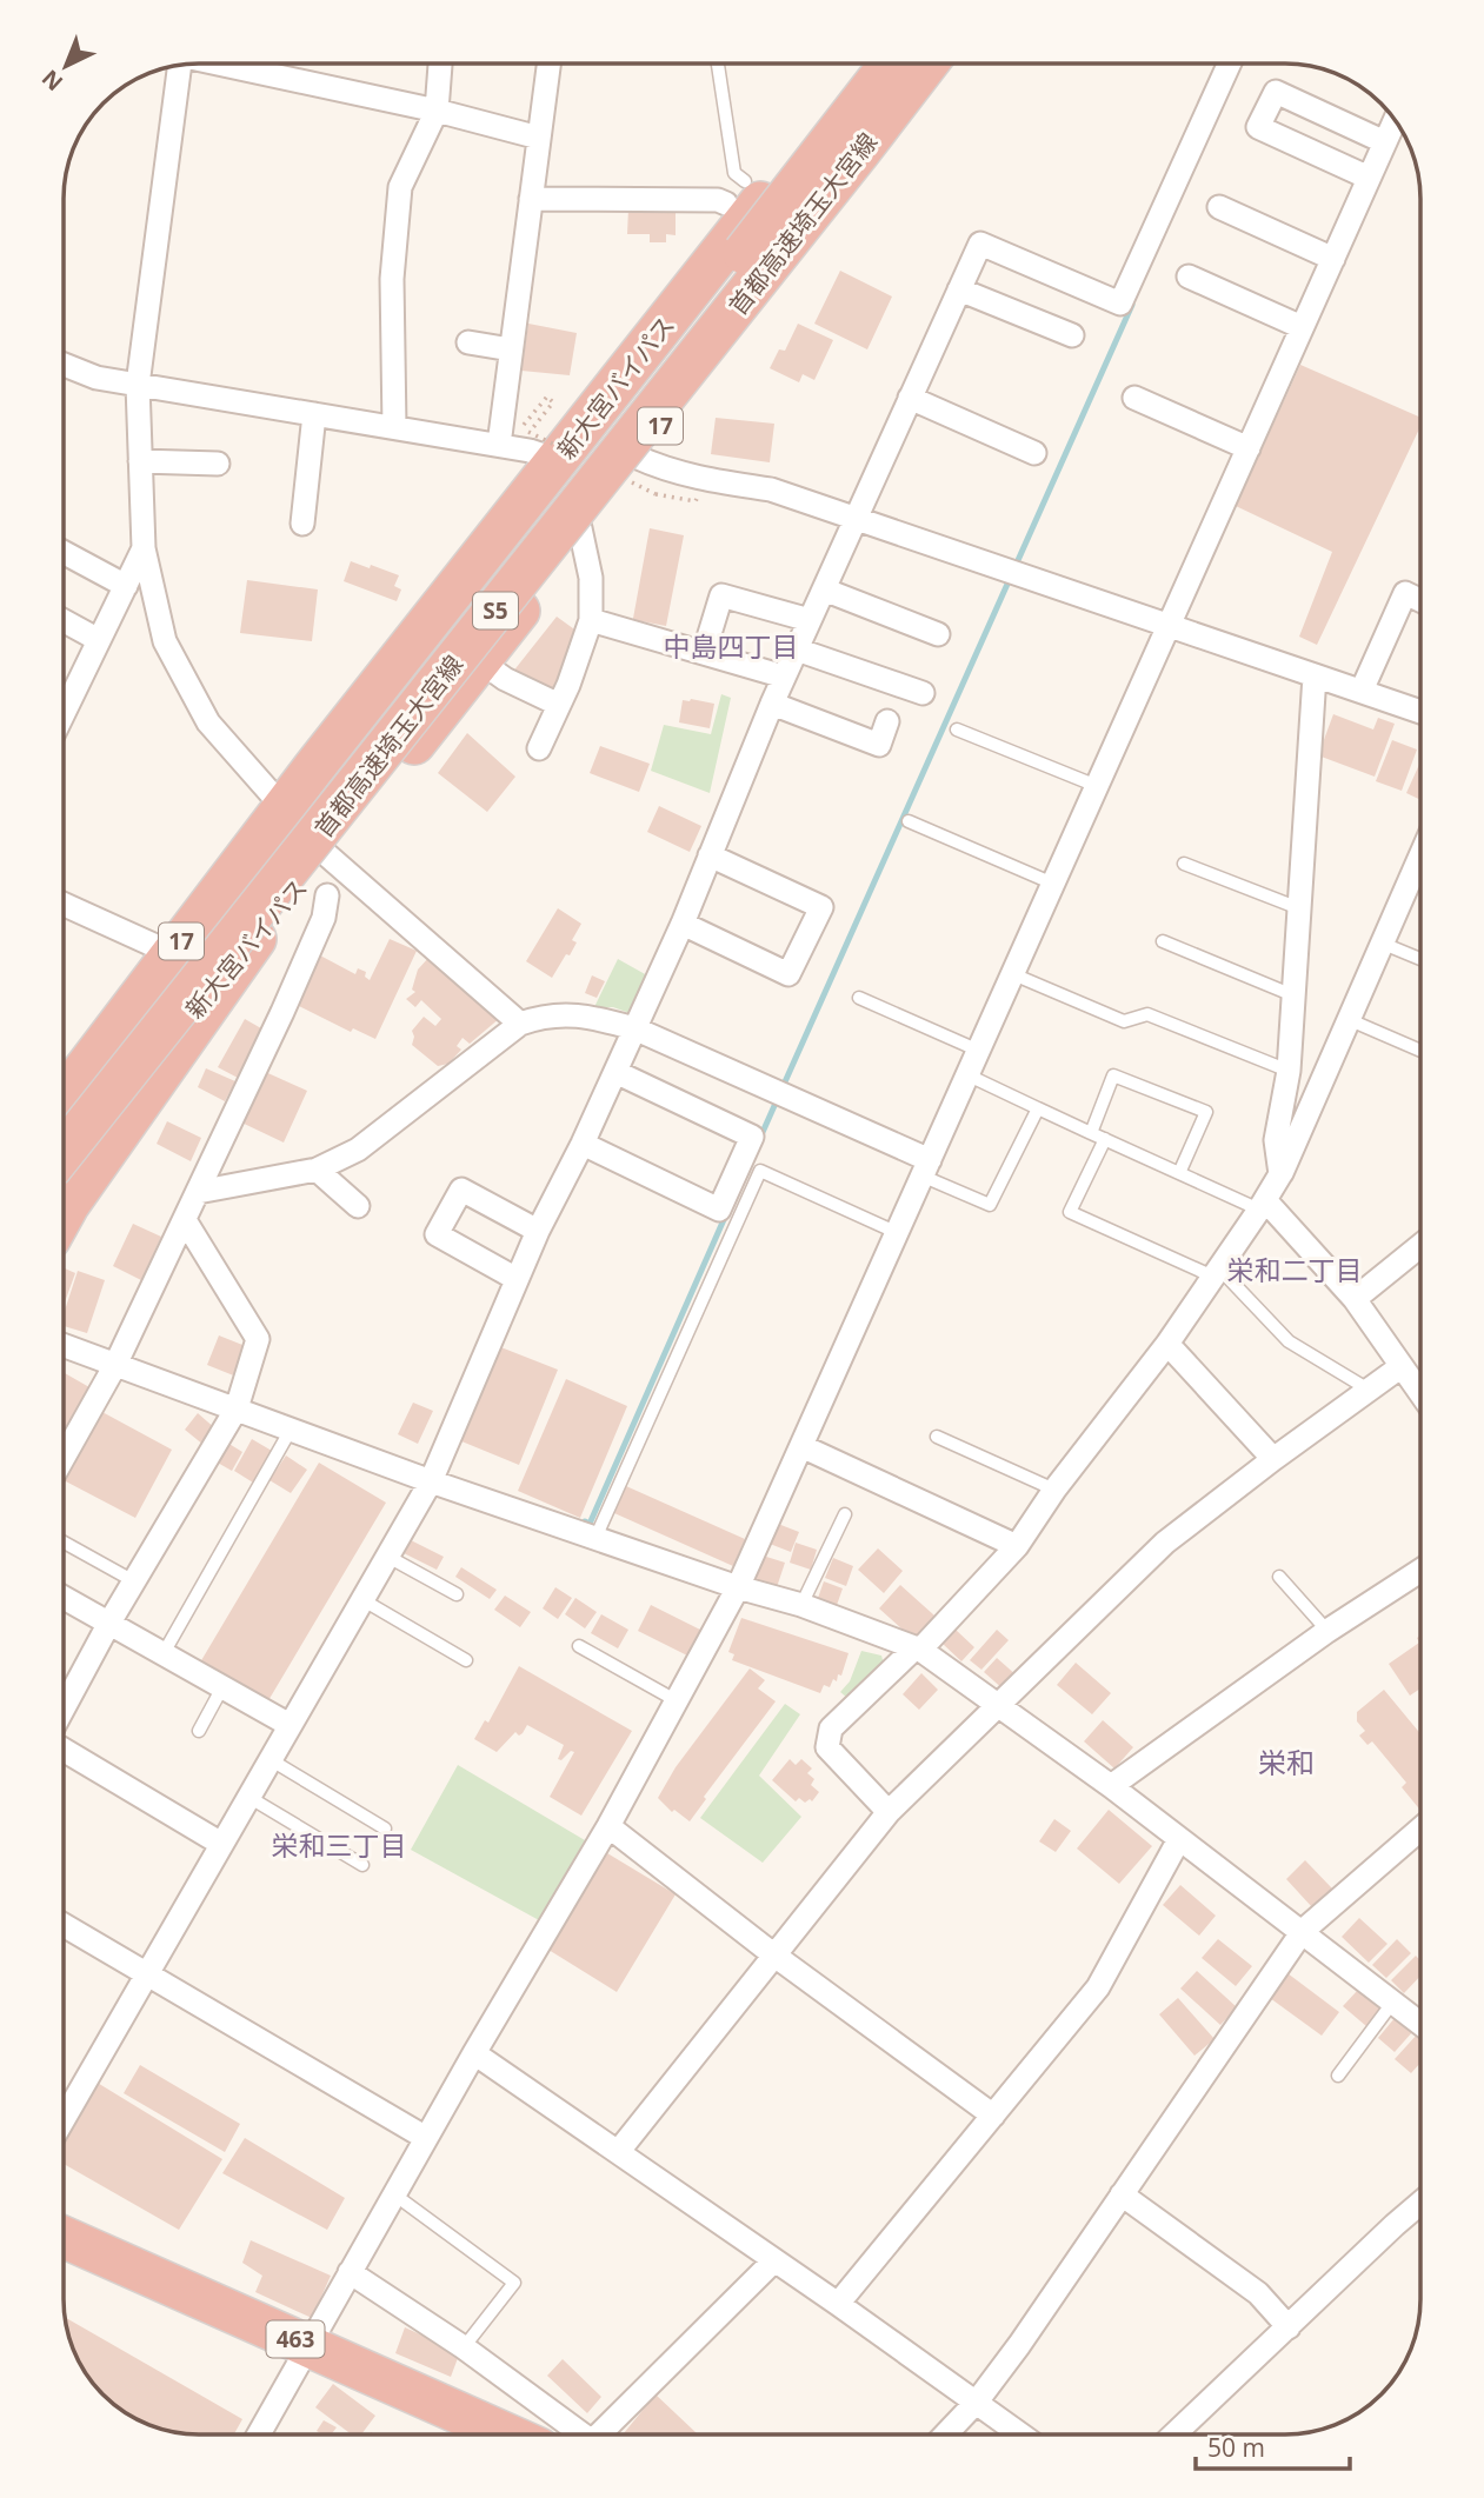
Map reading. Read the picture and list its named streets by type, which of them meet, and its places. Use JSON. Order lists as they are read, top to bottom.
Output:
{
  "streets": {
    "highway": [
      "首都高速埼玉大宮線",
      "新大宮バイパス",
      "17",
      "S5",
      "463"
    ]
  },
  "crossings": [
    ["新大宮バイパス", "17"]
  ],
  "districts": [
    "中島四丁目",
    "栄和二丁目",
    "栄和",
    "栄和三丁目"
  ],
  "scale_bar": "50 m",
  "north": "bottom left"
}
